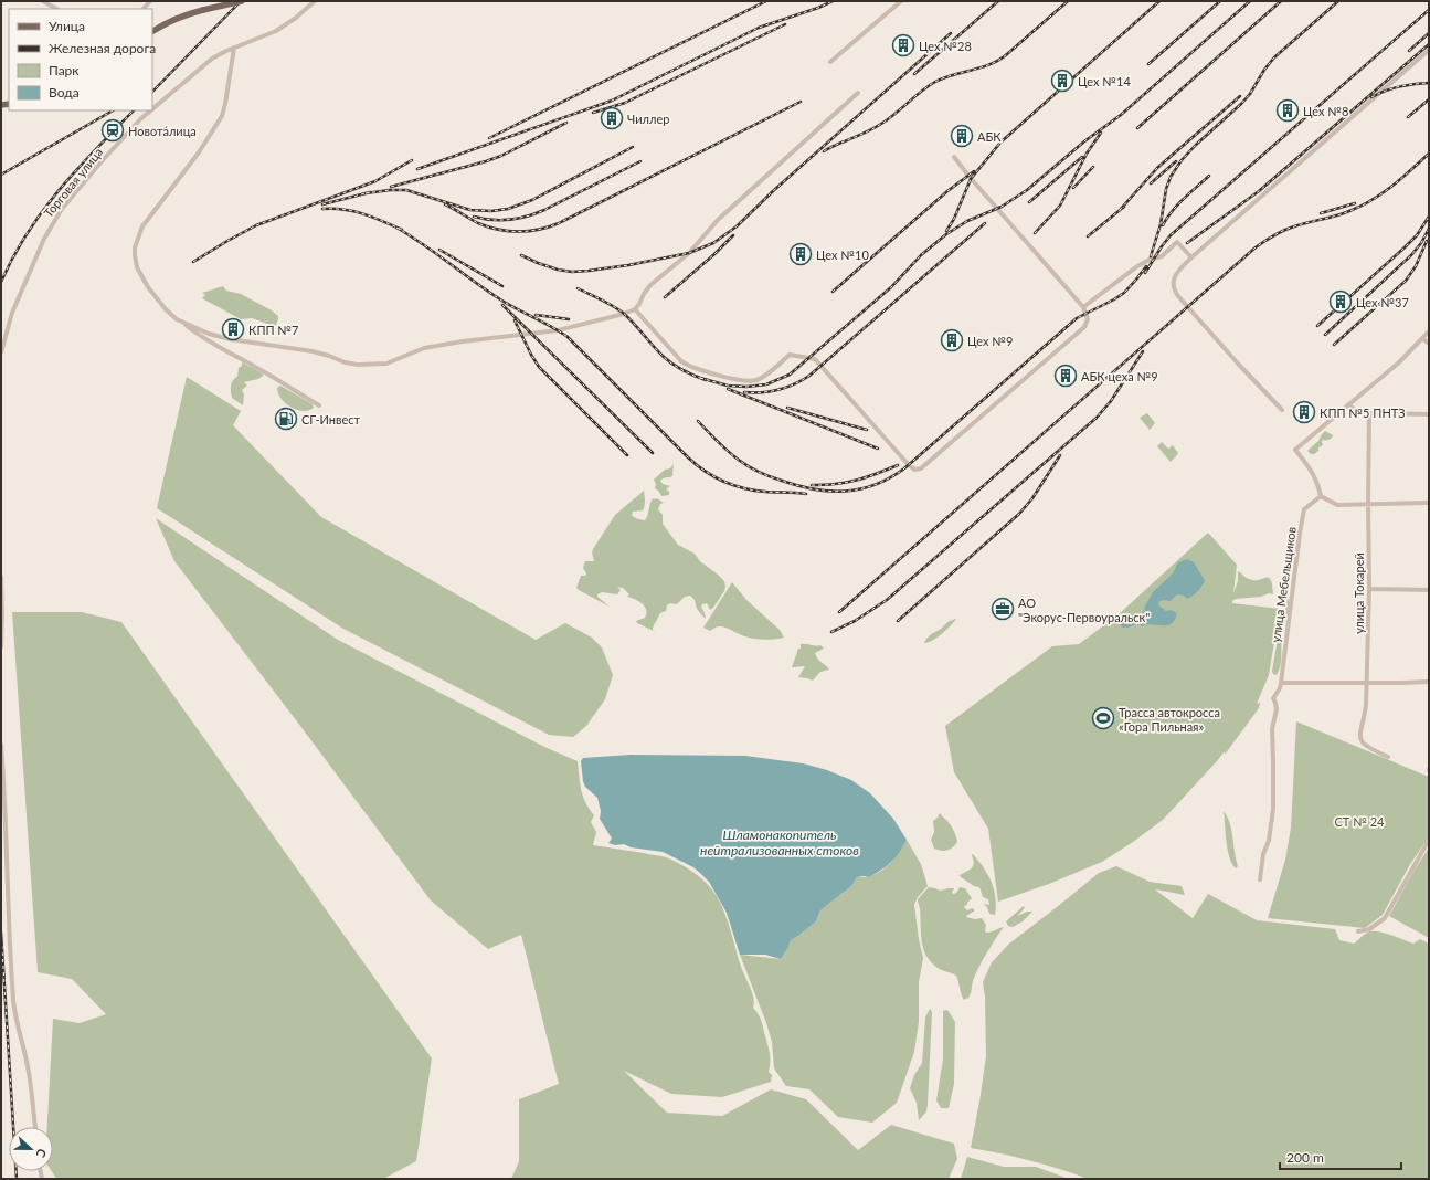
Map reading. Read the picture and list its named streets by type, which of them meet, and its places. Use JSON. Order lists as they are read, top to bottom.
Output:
{
  "streets": {
    "street": ["Торговая улица", "улица Мебельщиков", "улица Токарей"]
  },
  "water": ["Шламонакопитель нейтрализованных стоков"],
  "parks": ["СТ № 24"],
  "places": {
    "building": [
      "Цех №28",
      "Цех №14",
      "Цех №8",
      "Чиллер",
      "АБК",
      "Цех №10",
      "Цех №37",
      "КПП №7",
      "Цех №9",
      "АБК цеха №9",
      "КПП №5 ПНТЗ"
    ],
    "station": ["Новота́лица"],
    "fuel station": ["СГ-Инвест"],
    "office": ["АО \"Экорус-Первоуральск\""],
    "sports": ["Трасса автокросса «Гора Пильная»"]
  },
  "legend": [
    "Улица",
    "Железная дорога",
    "Парк",
    "Вода"
  ],
  "scale_bar": "200 m",
  "north": "right"
}
